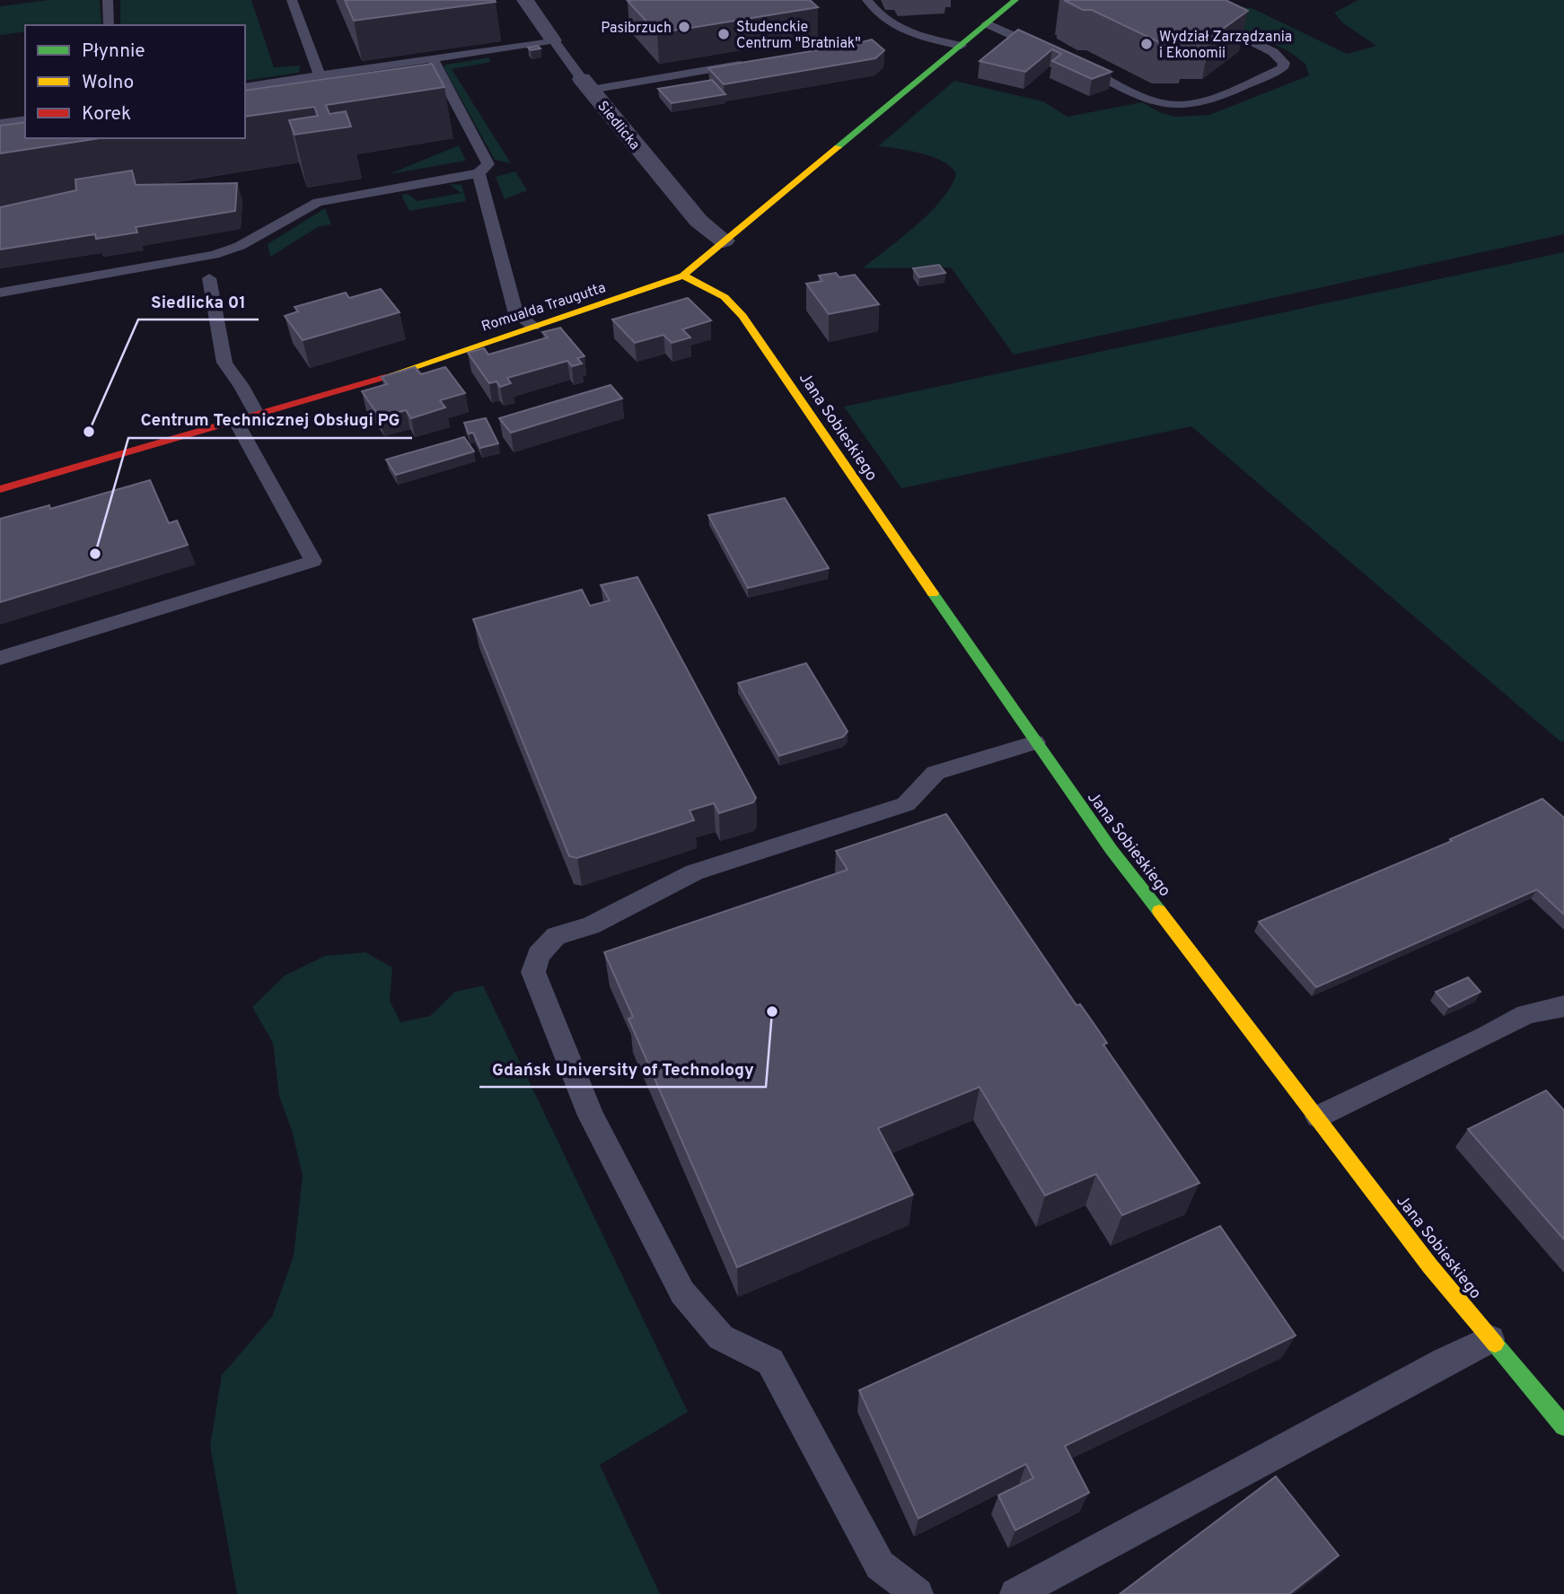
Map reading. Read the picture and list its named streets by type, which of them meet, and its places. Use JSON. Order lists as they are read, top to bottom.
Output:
{
  "streets": {
    "main road": ["Romualda Traugutta", "Jana Sobieskiego"],
    "street": ["Siedlicka"]
  },
  "crossings": [
    ["Siedlicka", "Romualda Traugutta"],
    ["Romualda Traugutta", "Jana Sobieskiego"]
  ],
  "places": [
    "Pasibrzuch",
    "Studenckie Centrum \"Bratniak\"",
    "Wydział Zarządzania i Ekonomii",
    "Siedlicka 01",
    "Centrum Technicznej Obsługi PG",
    "Gdańsk University of Technology"
  ],
  "legend": ["Płynnie", "Wolno", "Korek"]
}
